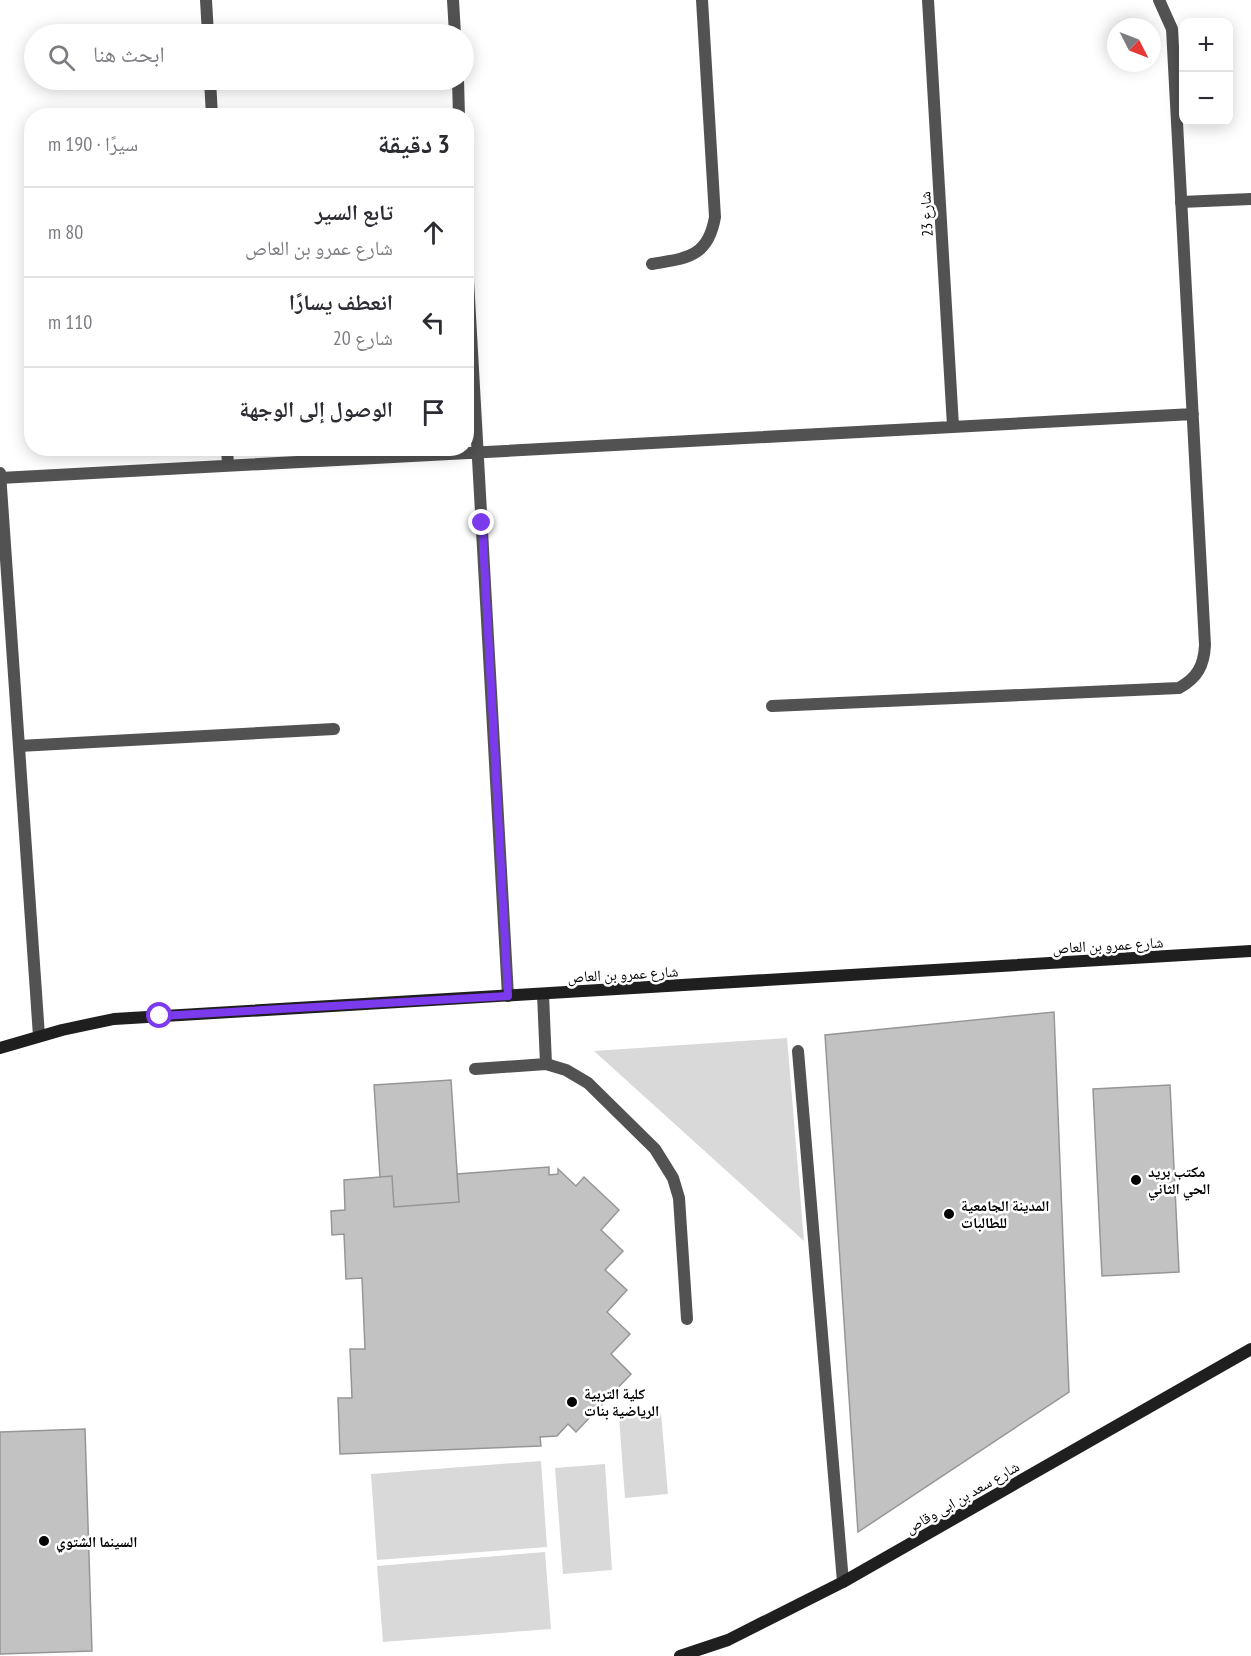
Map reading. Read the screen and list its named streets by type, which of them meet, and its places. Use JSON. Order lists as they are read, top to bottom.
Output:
{
  "streets": {
    "street": ["شارع 23", "شارع عمرو بن العاص", "شارع سعد بن ابى وقاص"]
  },
  "places": [
    "مكتب بريد الحي الثاني",
    "المدينة الجامعية للطالبات",
    "كلية التربية الرياضية بنات",
    "السينما الشتوي"
  ],
  "north": "bottom right",
  "page": {
    "map_buttons": ["+", "−"],
    "search": "ابحث هنا",
    "heading": ["3 دقيقة", "سيرًا · 190 m"],
    "list": [
      ["تابع السير", "شارع عمرو بن العاص", "80 m"],
      ["انعطف يسارًا", "شارع 20", "110 m"],
      "الوصول إلى الوجهة"
    ]
  }
}
